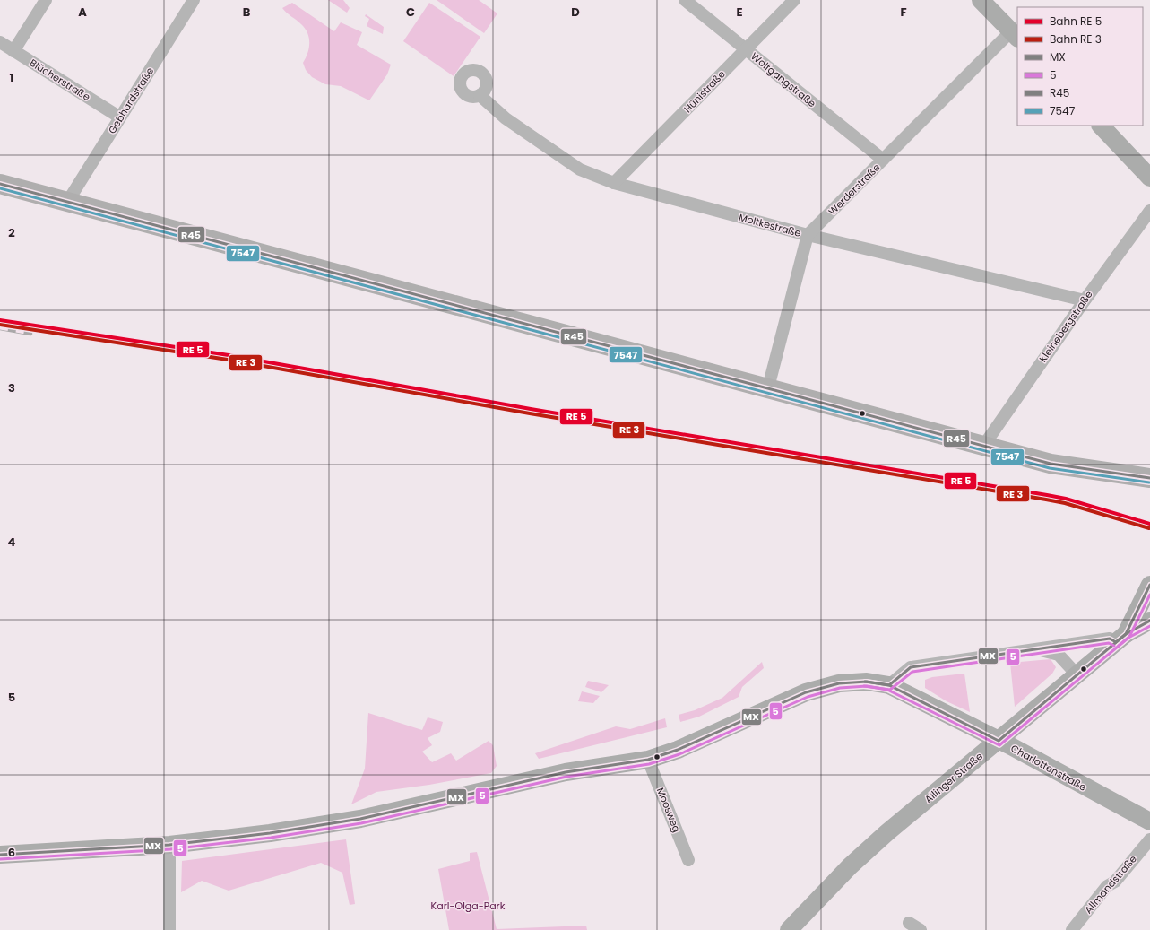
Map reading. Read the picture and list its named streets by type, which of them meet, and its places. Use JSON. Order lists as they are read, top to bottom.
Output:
{
  "streets": {
    "street": [
      "Blücherstraße",
      "Wolfgangstraße",
      "Hünistraße",
      "Gebhardstraße",
      "Werderstraße",
      "Moltkestraße",
      "Kleinebergstraße",
      "Charlottenstraße",
      "Ailinger Straße",
      "Moosweg",
      "Allmandstraße"
    ]
  },
  "crossings": [
    ["Blücherstraße", "Gebhardstraße"],
    ["Wolfgangstraße", "Hünistraße"],
    ["Wolfgangstraße", "Werderstraße"],
    ["Hünistraße", "Moltkestraße"],
    ["Werderstraße", "Moltkestraße"],
    ["Moltkestraße", "Kleinebergstraße"],
    ["Charlottenstraße", "Ailinger Straße"],
    ["Charlottenstraße", "Moosweg"]
  ],
  "parks": ["Karl-Olga-Park"],
  "lines": [
    "transit line R45",
    "transit line 7547",
    "transit line MX",
    "transit line 5"
  ],
  "legend": [
    "Bahn RE 5",
    "Bahn RE 3",
    "MX",
    "5",
    "R45",
    "7547"
  ],
  "grid": {
    "columns": [
      "A",
      "B",
      "C",
      "D",
      "E",
      "F"
    ],
    "rows": [
      "1",
      "2",
      "3",
      "4",
      "5",
      "6"
    ]
  }
}
